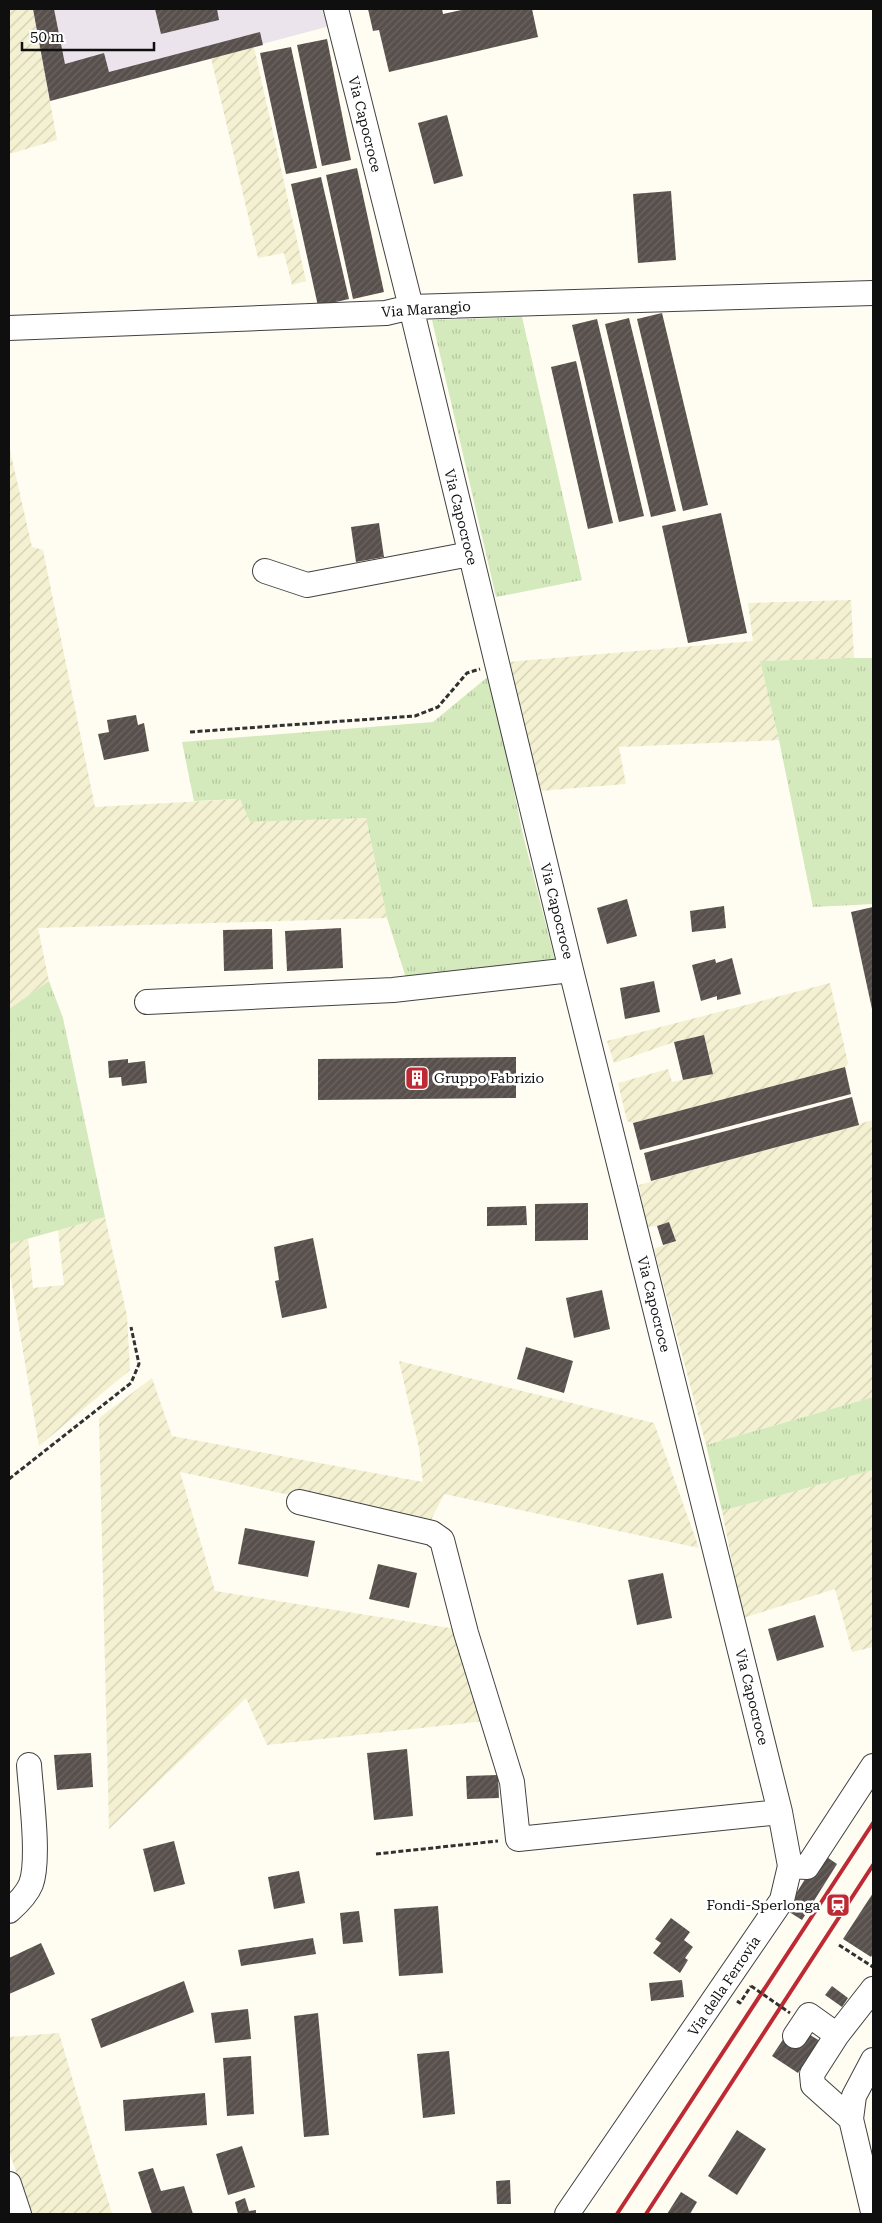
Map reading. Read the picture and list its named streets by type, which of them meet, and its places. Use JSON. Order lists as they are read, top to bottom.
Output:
{
  "streets": {
    "street": ["Via Capocroce", "Via Marangio", "Via della Ferrovia"]
  },
  "crossings": [
    ["Via Capocroce", "Via Marangio"],
    ["Via Capocroce", "Via della Ferrovia"]
  ],
  "places": {
    "building": ["Gruppo Fabrizio"],
    "station": ["Fondi-Sperlonga"]
  },
  "scale_bar": "50 m"
}
